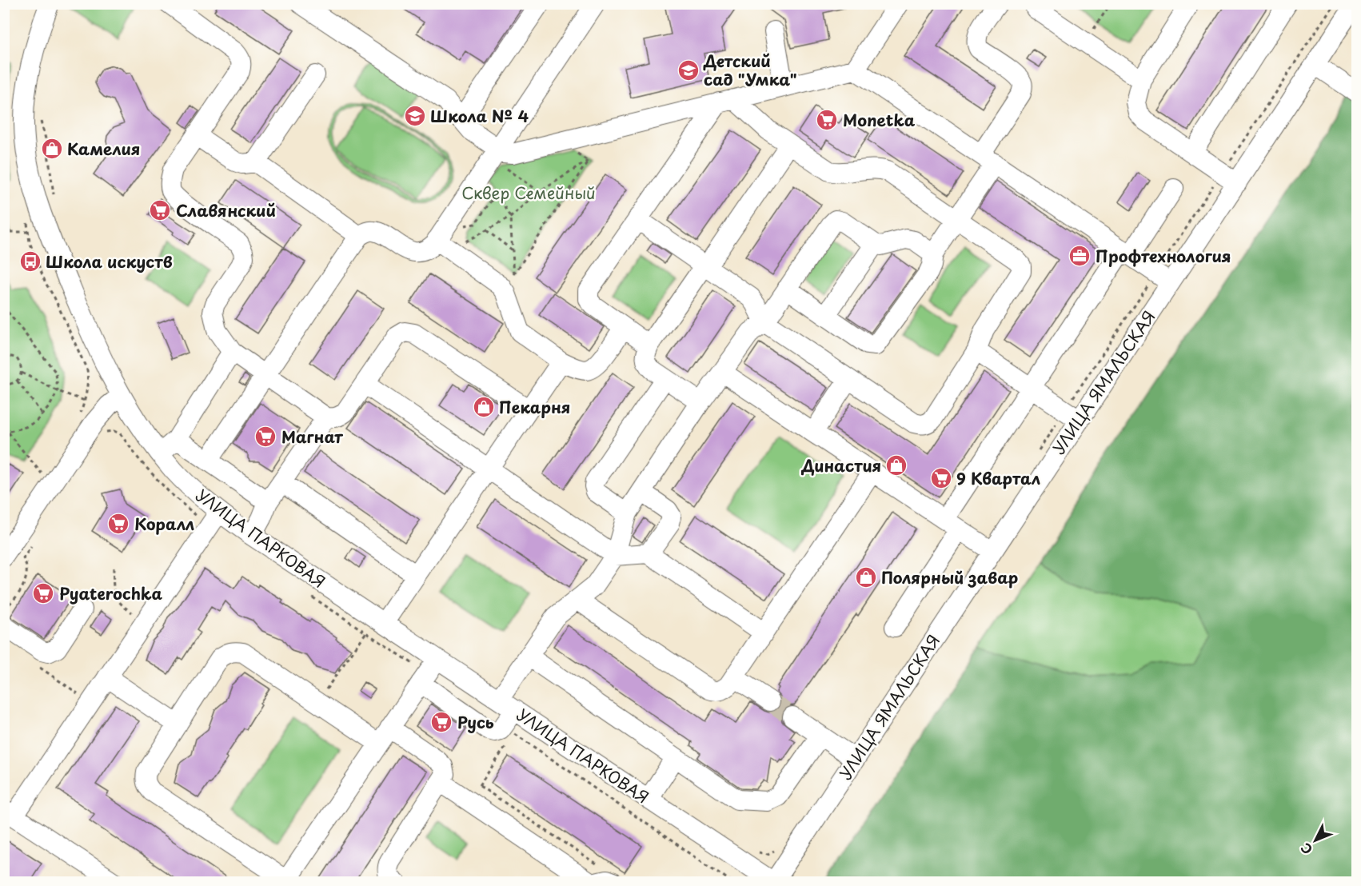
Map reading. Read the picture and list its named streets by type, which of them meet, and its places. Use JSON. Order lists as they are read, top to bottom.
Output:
{
  "streets": {
    "street": ["УЛИЦА ЯМАЛЬСКАЯ", "УЛИЦА ПАРКОВАЯ"]
  },
  "crossings": [
    ["УЛИЦА ЯМАЛЬСКАЯ", "УЛИЦА ПАРКОВАЯ"]
  ],
  "parks": ["Сквер Семейный"],
  "places": {
    "school or university": ["Детский сад \"Умка\"", "Школа № 4"],
    "supermarket": [
      "Monetka",
      "Славянский",
      "Магнат",
      "9 Квартал",
      "Коралл",
      "Pyaterochka",
      "Русь"
    ],
    "shop": [
      "Камелия",
      "Пекарня",
      "Династия",
      "Полярный завар"
    ],
    "office": ["Профтехнология"],
    "bus stop": ["Школа искуств"]
  },
  "north": "bottom left"
}
